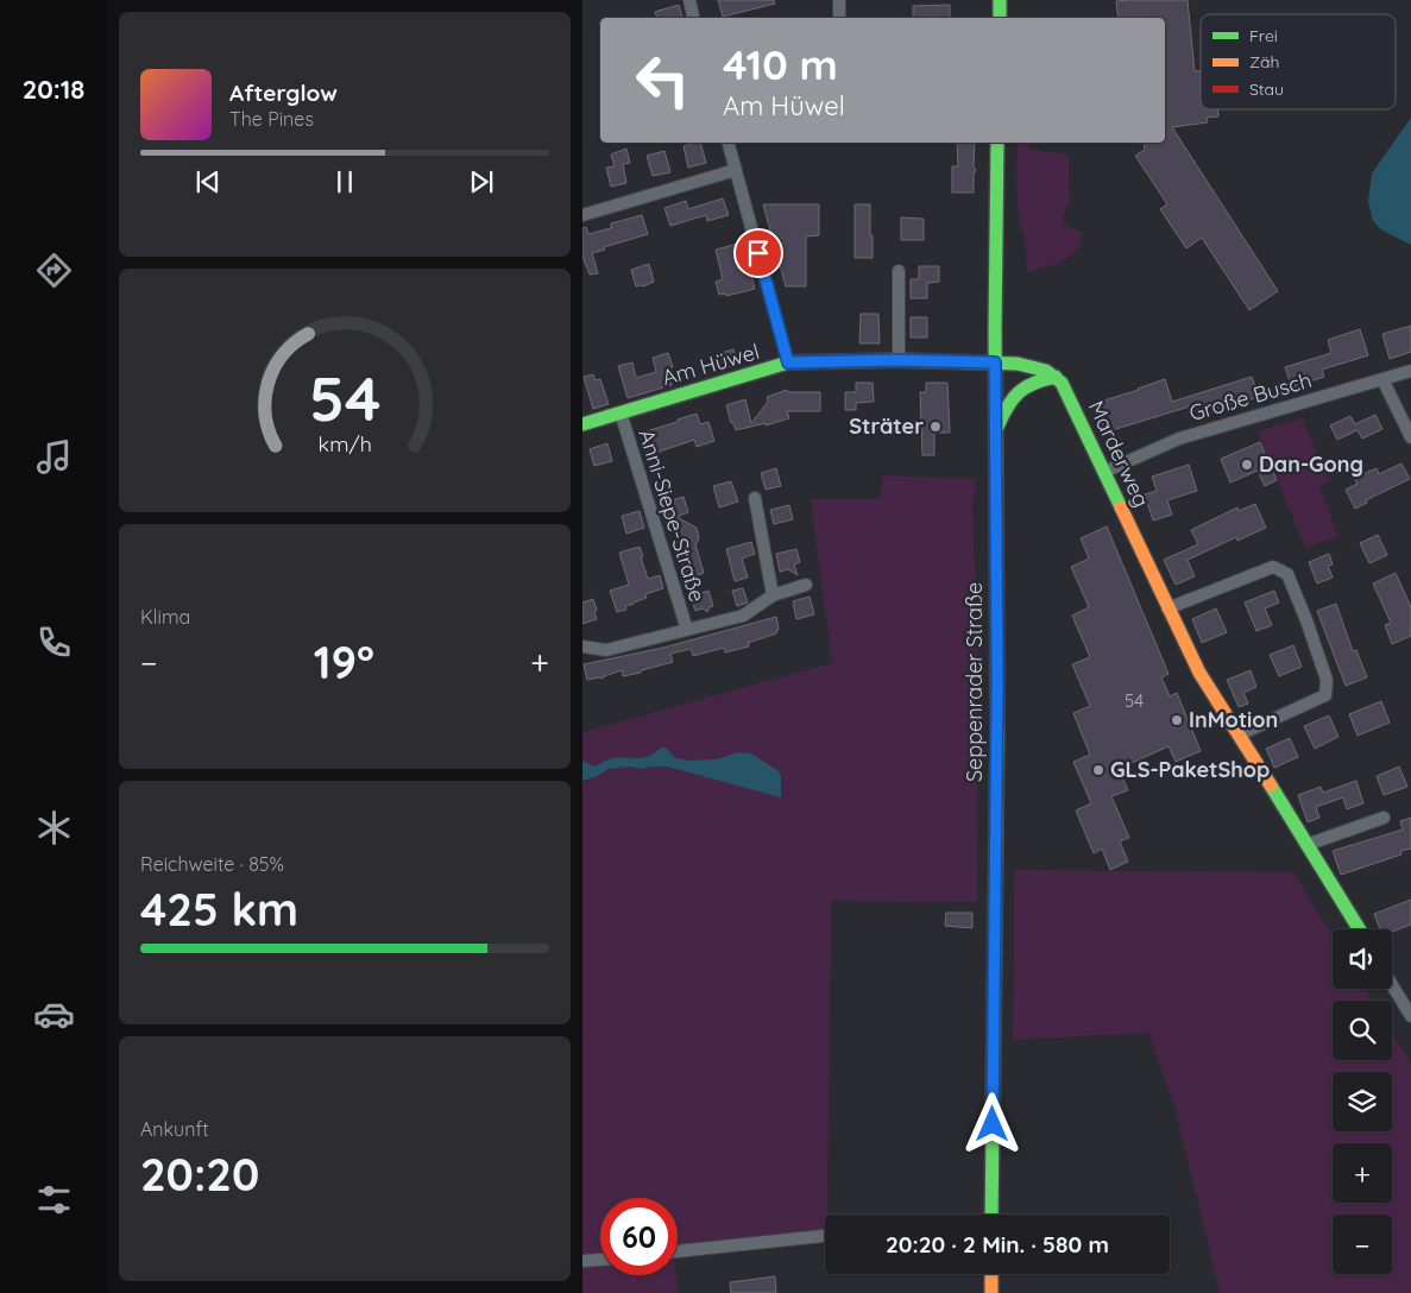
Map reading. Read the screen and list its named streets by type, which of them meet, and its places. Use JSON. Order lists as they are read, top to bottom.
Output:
{
  "streets": {
    "main road": ["Am Hüwel", "Marderweg", "Seppenrader Straße"],
    "street": ["Große Busch", "Anni-Siepe-Straße"]
  },
  "crossings": [
    ["Am Hüwel", "Anni-Siepe-Straße"],
    ["Am Hüwel", "Seppenrader Straße"],
    ["Große Busch", "Marderweg"]
  ],
  "places": [
    "Sträter",
    "Dan-Gong",
    "InMotion",
    "GLS-PaketShop"
  ],
  "house_numbers": ["54"],
  "legend": ["Frei", "Zäh", "Stau"],
  "page": {
    "tabs": "20:18",
    "turn": ["410 m", "Am Hüwel"],
    "song": ["Afterglow", "The Pines"],
    "tile": [
      "Klima",
      ["Reichweite · 85%", "425 km"],
      ["Ankunft", "20:20"]
    ],
    "heat": ["−", "19°", "+"],
    "map_buttons": ["+", "−"],
    "limit": "60",
    "trip": "20:20 · 2 Min. · 580 m",
    "gauge": ["54", "km/h"]
  }
}
